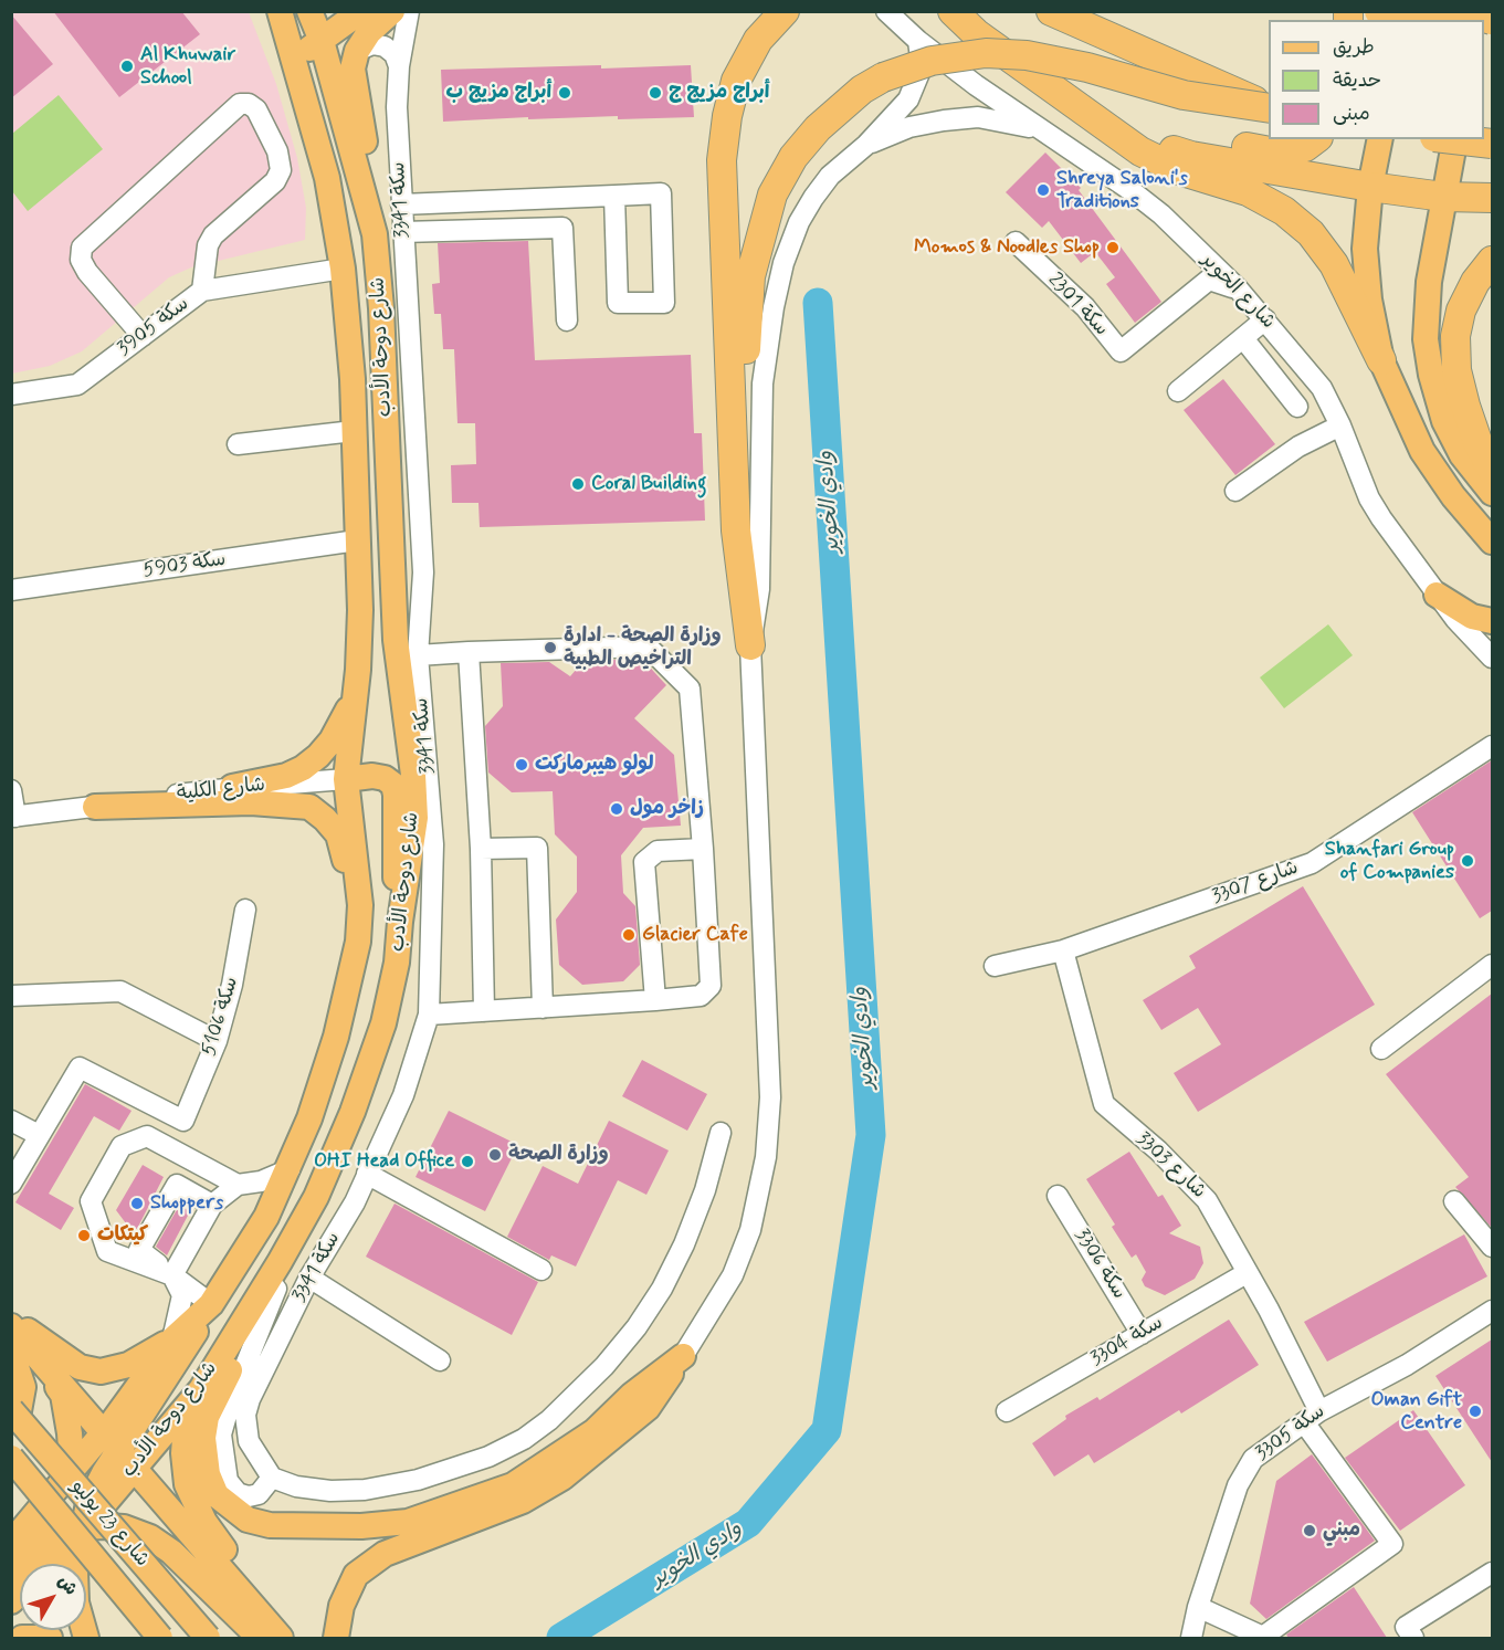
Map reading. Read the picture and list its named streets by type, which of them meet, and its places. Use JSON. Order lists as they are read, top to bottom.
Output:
{
  "streets": {
    "main road": ["شارع دوحة الأدب", "شارع 23 يوليو"],
    "street": [
      "سكة 3341",
      "شارع الخوير",
      "سكة 2301",
      "سكة 3905",
      "سكة 5903",
      "شارع الكلية",
      "3307 شارع",
      "سكة 5106",
      "3303 شارع",
      "سكة 3306",
      "سكة 3304",
      "3305 سكة"
    ]
  },
  "crossings": [
    ["شارع الخوير", "سكة 2301"],
    ["سكة 3905", "شارع دوحة الأدب"],
    ["شارع دوحة الأدب", "سكة 5903"],
    ["شارع دوحة الأدب", "شارع الكلية"],
    ["3307 شارع", "3303 شارع"],
    ["3303 شارع", "سكة 3304"],
    ["3303 شارع", "3305 سكة"],
    ["سكة 3306", "سكة 3304"]
  ],
  "water": ["وادي الخوير"],
  "places": [
    "Al Khuwair School",
    "أبراج مزيج ب",
    "أبراج مزيج ج",
    "Shreya Saloni's Traditions",
    "Momos & Noodles Shop",
    "Coral Building",
    "وزارة الصحة - ادارة التراخيص الطبية",
    "لولو هيبرماركت",
    "زاخر مول",
    "Shanfari Group of Companies",
    "Glacier Cafe",
    "وزارة الصحة",
    "OHI Head Office",
    "Shoppers",
    "كيتكات",
    "Oman Gift Centre",
    "مبني"
  ],
  "legend": ["طريق", "حديقة", "مبنى"],
  "north": "top right"
}
